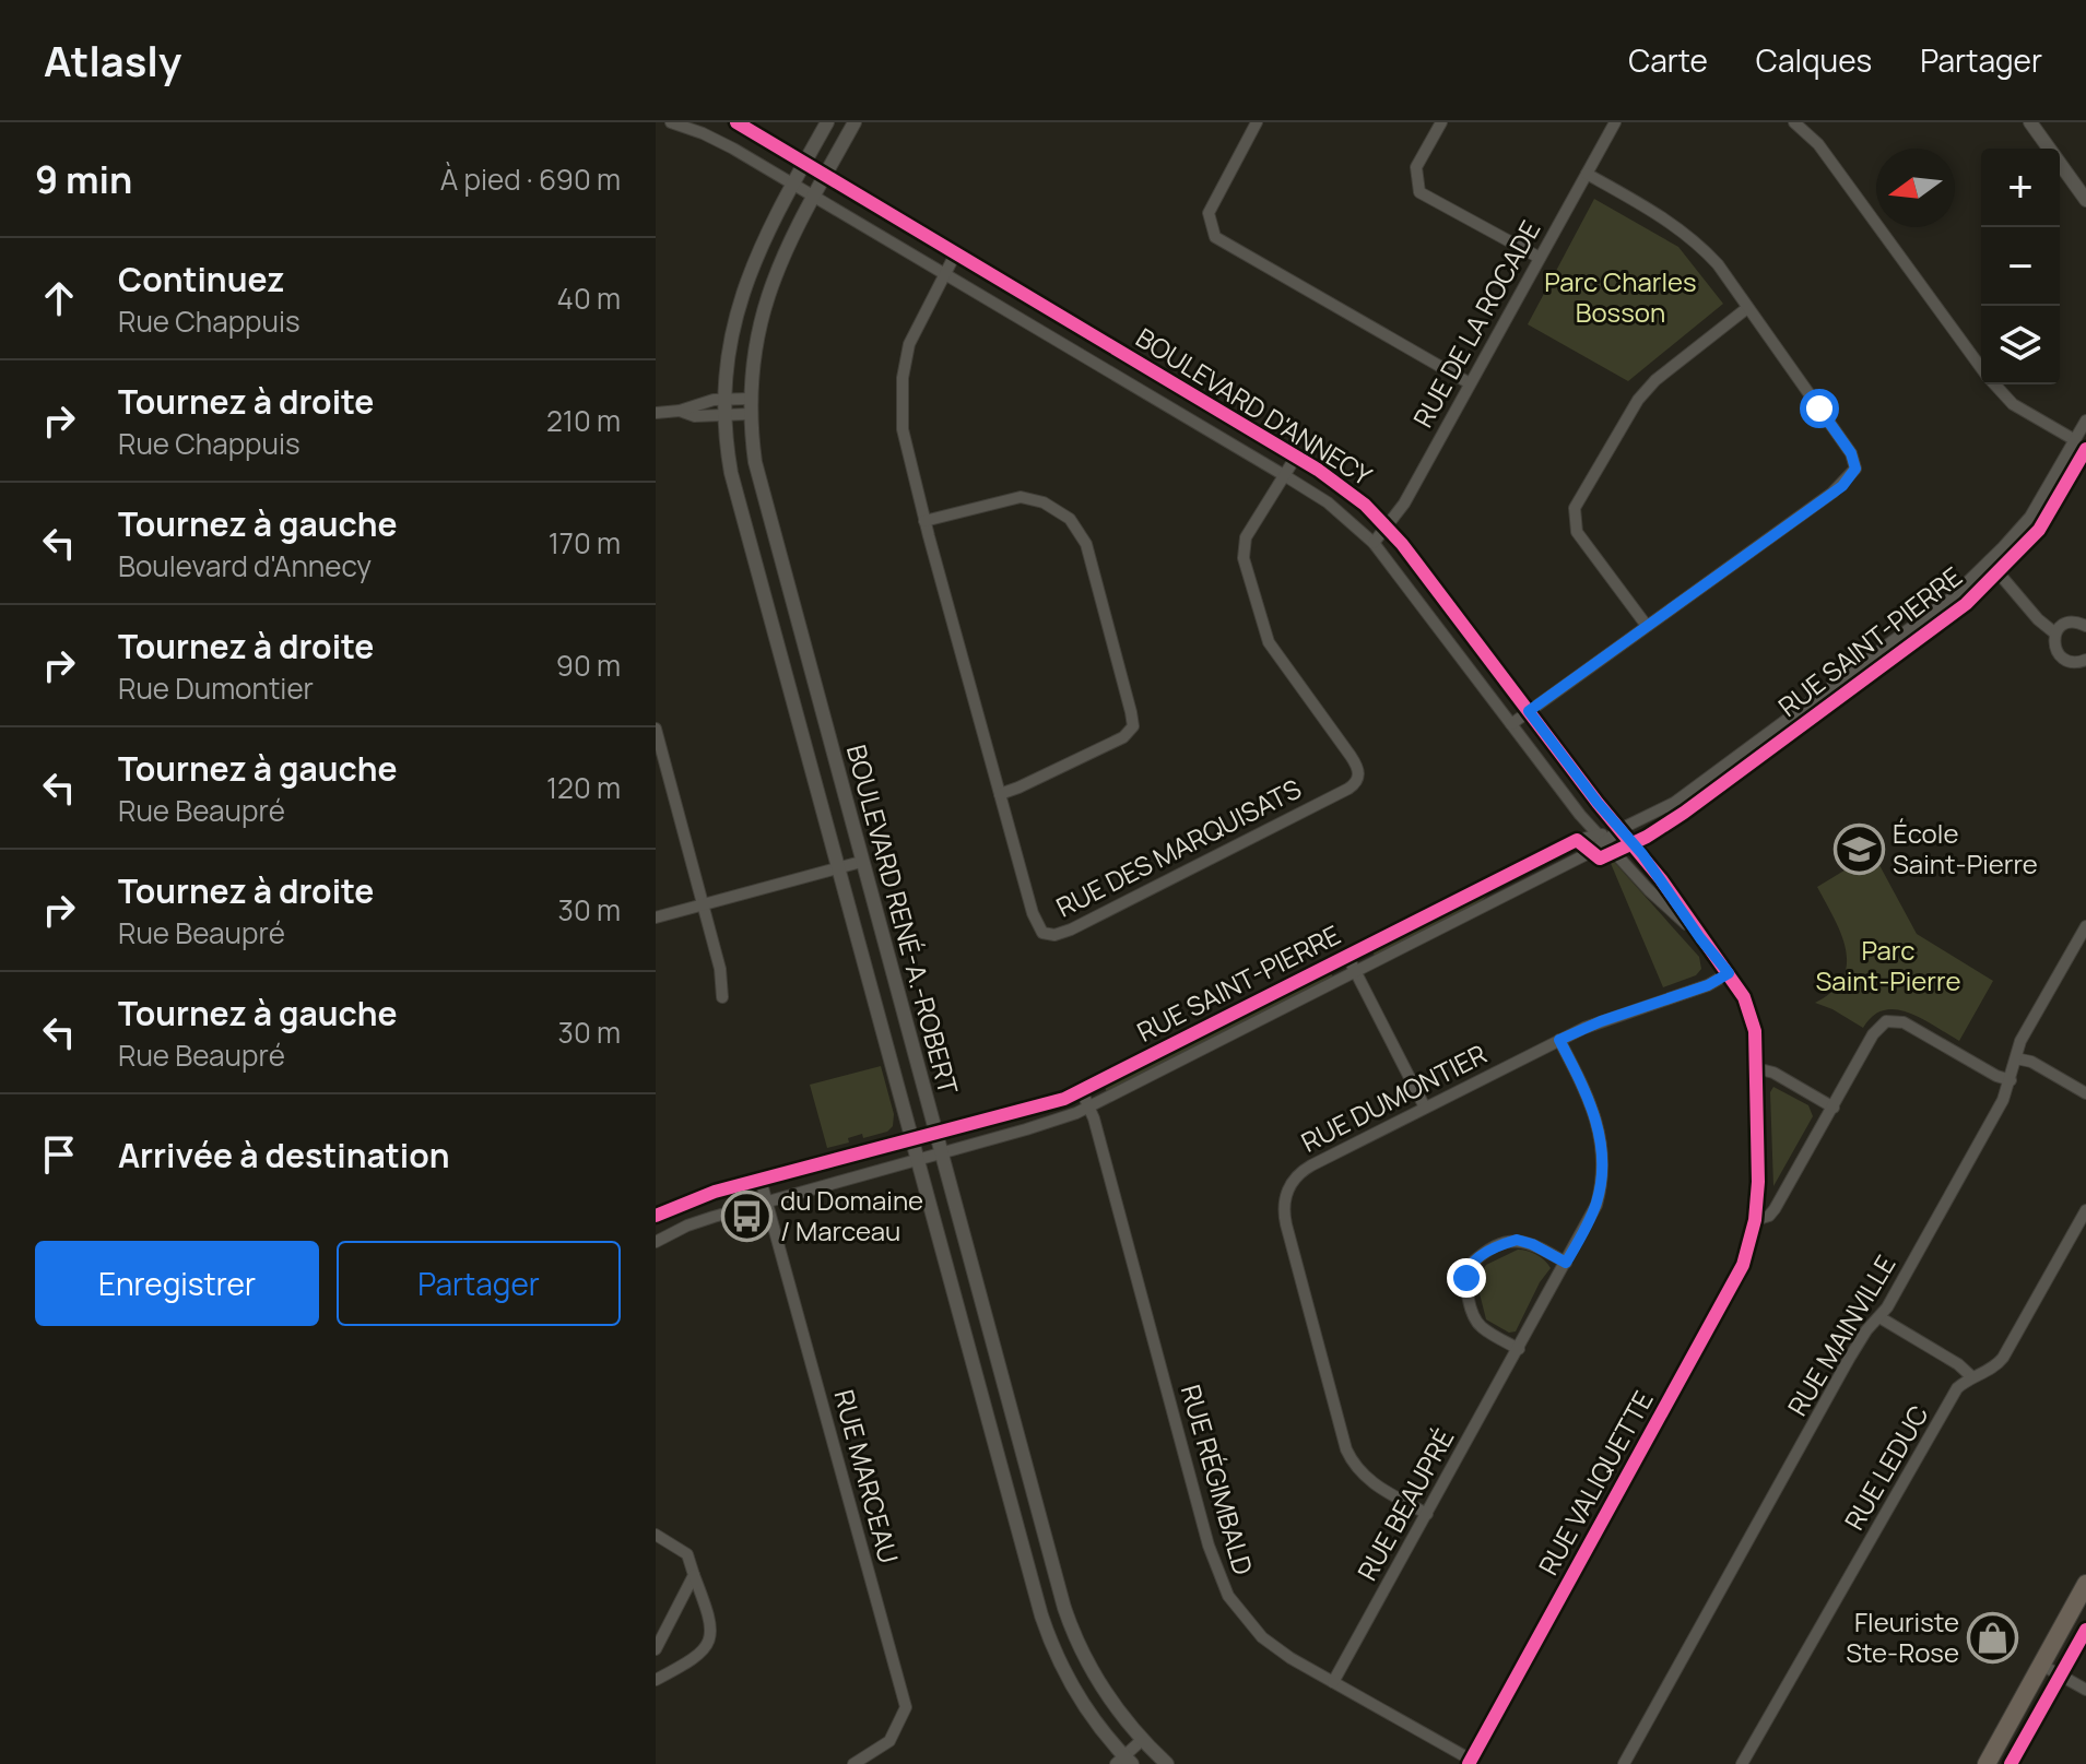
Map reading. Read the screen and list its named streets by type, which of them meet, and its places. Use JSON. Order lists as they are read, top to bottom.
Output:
{
  "streets": {
    "street": [
      "RUE DE LA ROCADE",
      "BOULEVARD D'ANNECY",
      "RUE SAINT-PIERRE",
      "RUE DES MARQUISATS",
      "BOULEVARD RENÉ-A.-ROBERT",
      "RUE DUMONTIER",
      "RUE MAINVILLE",
      "RUE LEDUC",
      "RUE MARCEAU",
      "RUE RÉGIMBALD",
      "RUE VALIQUETTE",
      "RUE BEAUPRÉ"
    ]
  },
  "crossings": [
    ["RUE DE LA ROCADE", "BOULEVARD D'ANNECY"],
    ["BOULEVARD D'ANNECY", "RUE SAINT-PIERRE"],
    ["BOULEVARD D'ANNECY", "RUE DES MARQUISATS"],
    ["BOULEVARD D'ANNECY", "BOULEVARD RENÉ-A.-ROBERT"],
    ["BOULEVARD D'ANNECY", "RUE DUMONTIER"],
    ["BOULEVARD D'ANNECY", "RUE VALIQUETTE"],
    ["RUE SAINT-PIERRE", "BOULEVARD RENÉ-A.-ROBERT"],
    ["RUE SAINT-PIERRE", "RUE MARCEAU"],
    ["RUE SAINT-PIERRE", "RUE RÉGIMBALD"],
    ["RUE DUMONTIER", "RUE BEAUPRÉ"],
    ["RUE MAINVILLE", "RUE VALIQUETTE"],
    ["RUE RÉGIMBALD", "RUE VALIQUETTE"],
    ["RUE RÉGIMBALD", "RUE BEAUPRÉ"]
  ],
  "parks": ["Parc Charles Bosson", "Parc Saint-Pierre"],
  "places": {
    "school or university": ["École Saint-Pierre"],
    "bus stop": ["du Domaine / Marceau"],
    "shop": ["Fleuriste Ste-Rose"]
  },
  "north": "left",
  "page": {
    "header": "Atlasly",
    "nav": ["Carte", "Calques", "Partager"],
    "heading": ["9 min", "À pied · 690 m"],
    "map_buttons": ["+", "−"],
    "list": [
      ["Continuez", "Rue Chappuis", "40 m"],
      ["Tournez à droite", "Rue Chappuis", "210 m"],
      ["Tournez à gauche", "Boulevard d'Annecy", "170 m"],
      ["Tournez à droite", "Rue Dumontier", "90 m"],
      ["Tournez à gauche", "Rue Beaupré", "120 m"],
      ["Tournez à droite", "Rue Beaupré", "30 m"],
      ["Tournez à gauche", "Rue Beaupré", "30 m"],
      "Arrivée à destination"
    ],
    "buttons": ["Enregistrer", "Partager"]
  }
}
